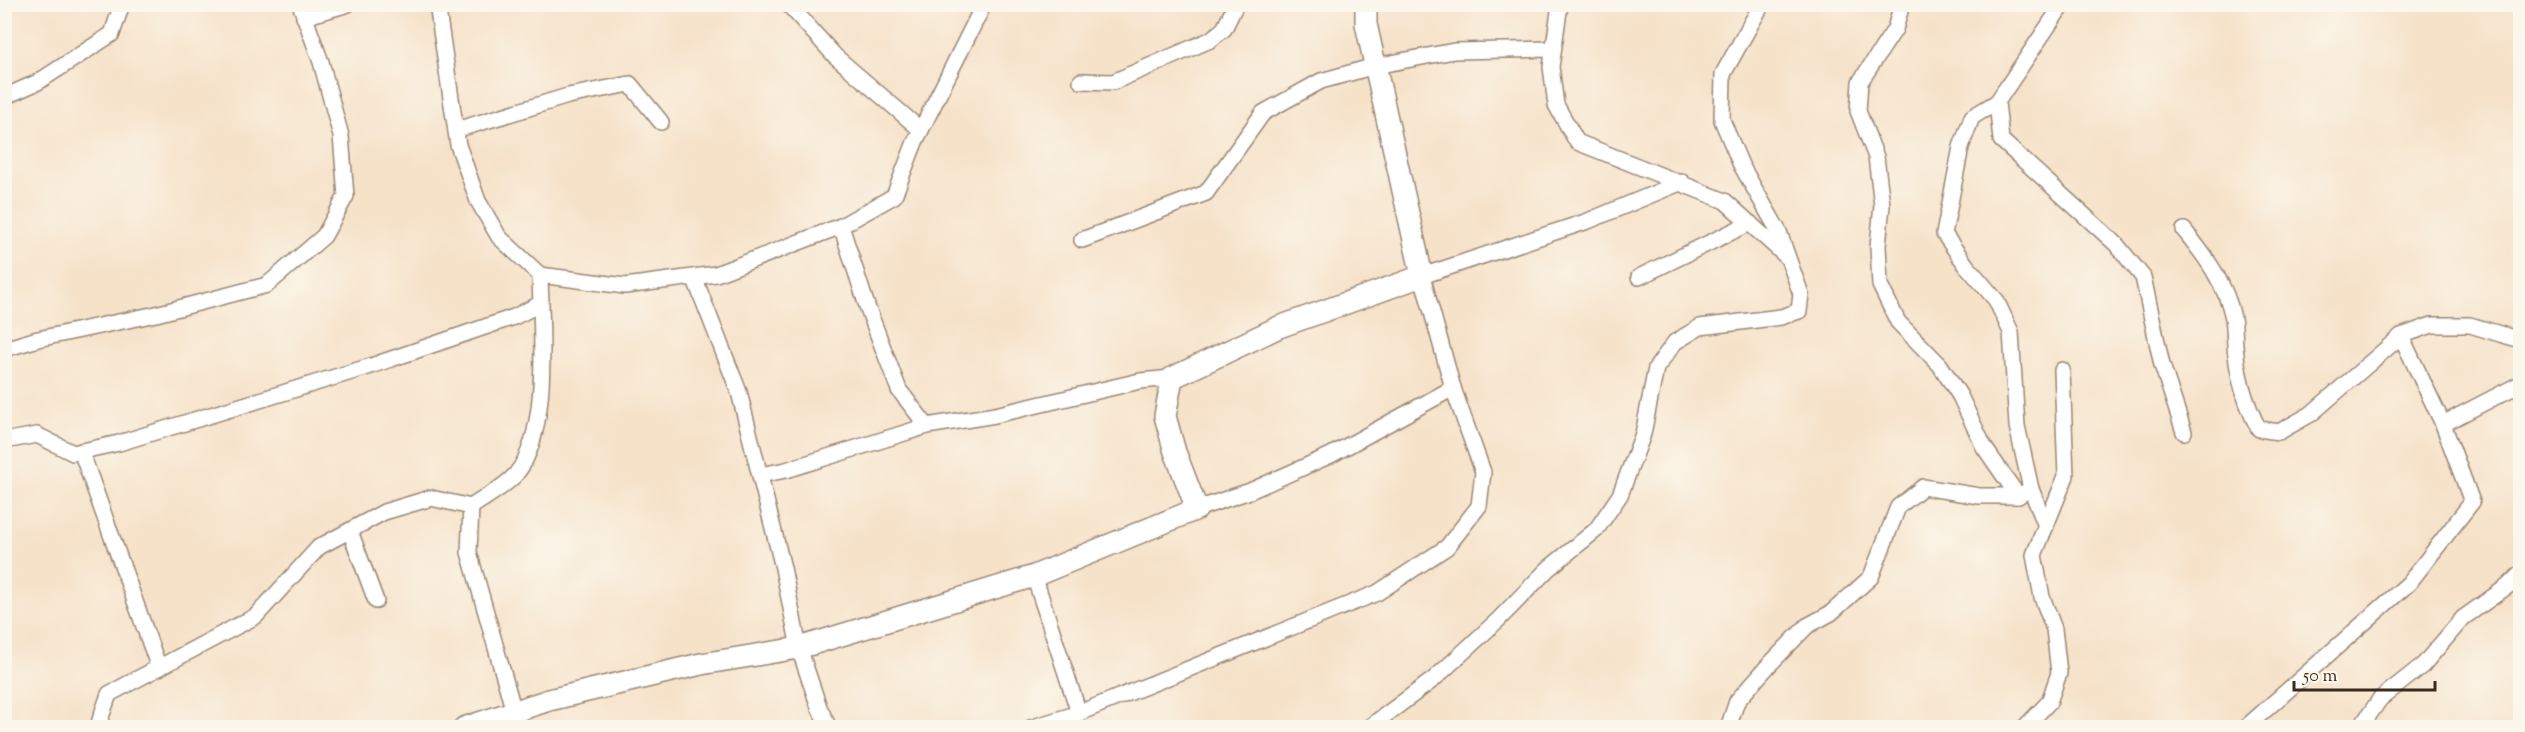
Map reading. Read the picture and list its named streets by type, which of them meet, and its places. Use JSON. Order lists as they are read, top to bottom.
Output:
{
  "scale_bar": "50 m"
}
